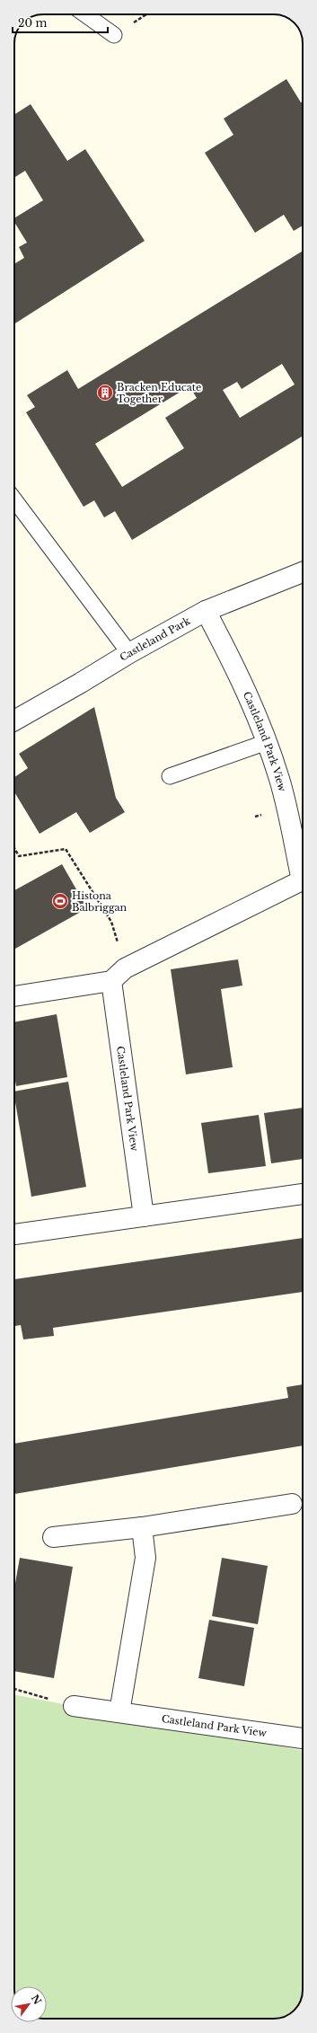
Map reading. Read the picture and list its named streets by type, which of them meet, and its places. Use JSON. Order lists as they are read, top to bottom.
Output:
{
  "streets": {
    "street": ["Castleland Park", "Castleland Park View"]
  },
  "crossings": [
    ["Castleland Park", "Castleland Park View"]
  ],
  "places": {
    "building": ["Bracken Educate Together"],
    "sports": ["Histona Balbriggan"]
  },
  "scale_bar": "20 m",
  "north": "top right"
}
